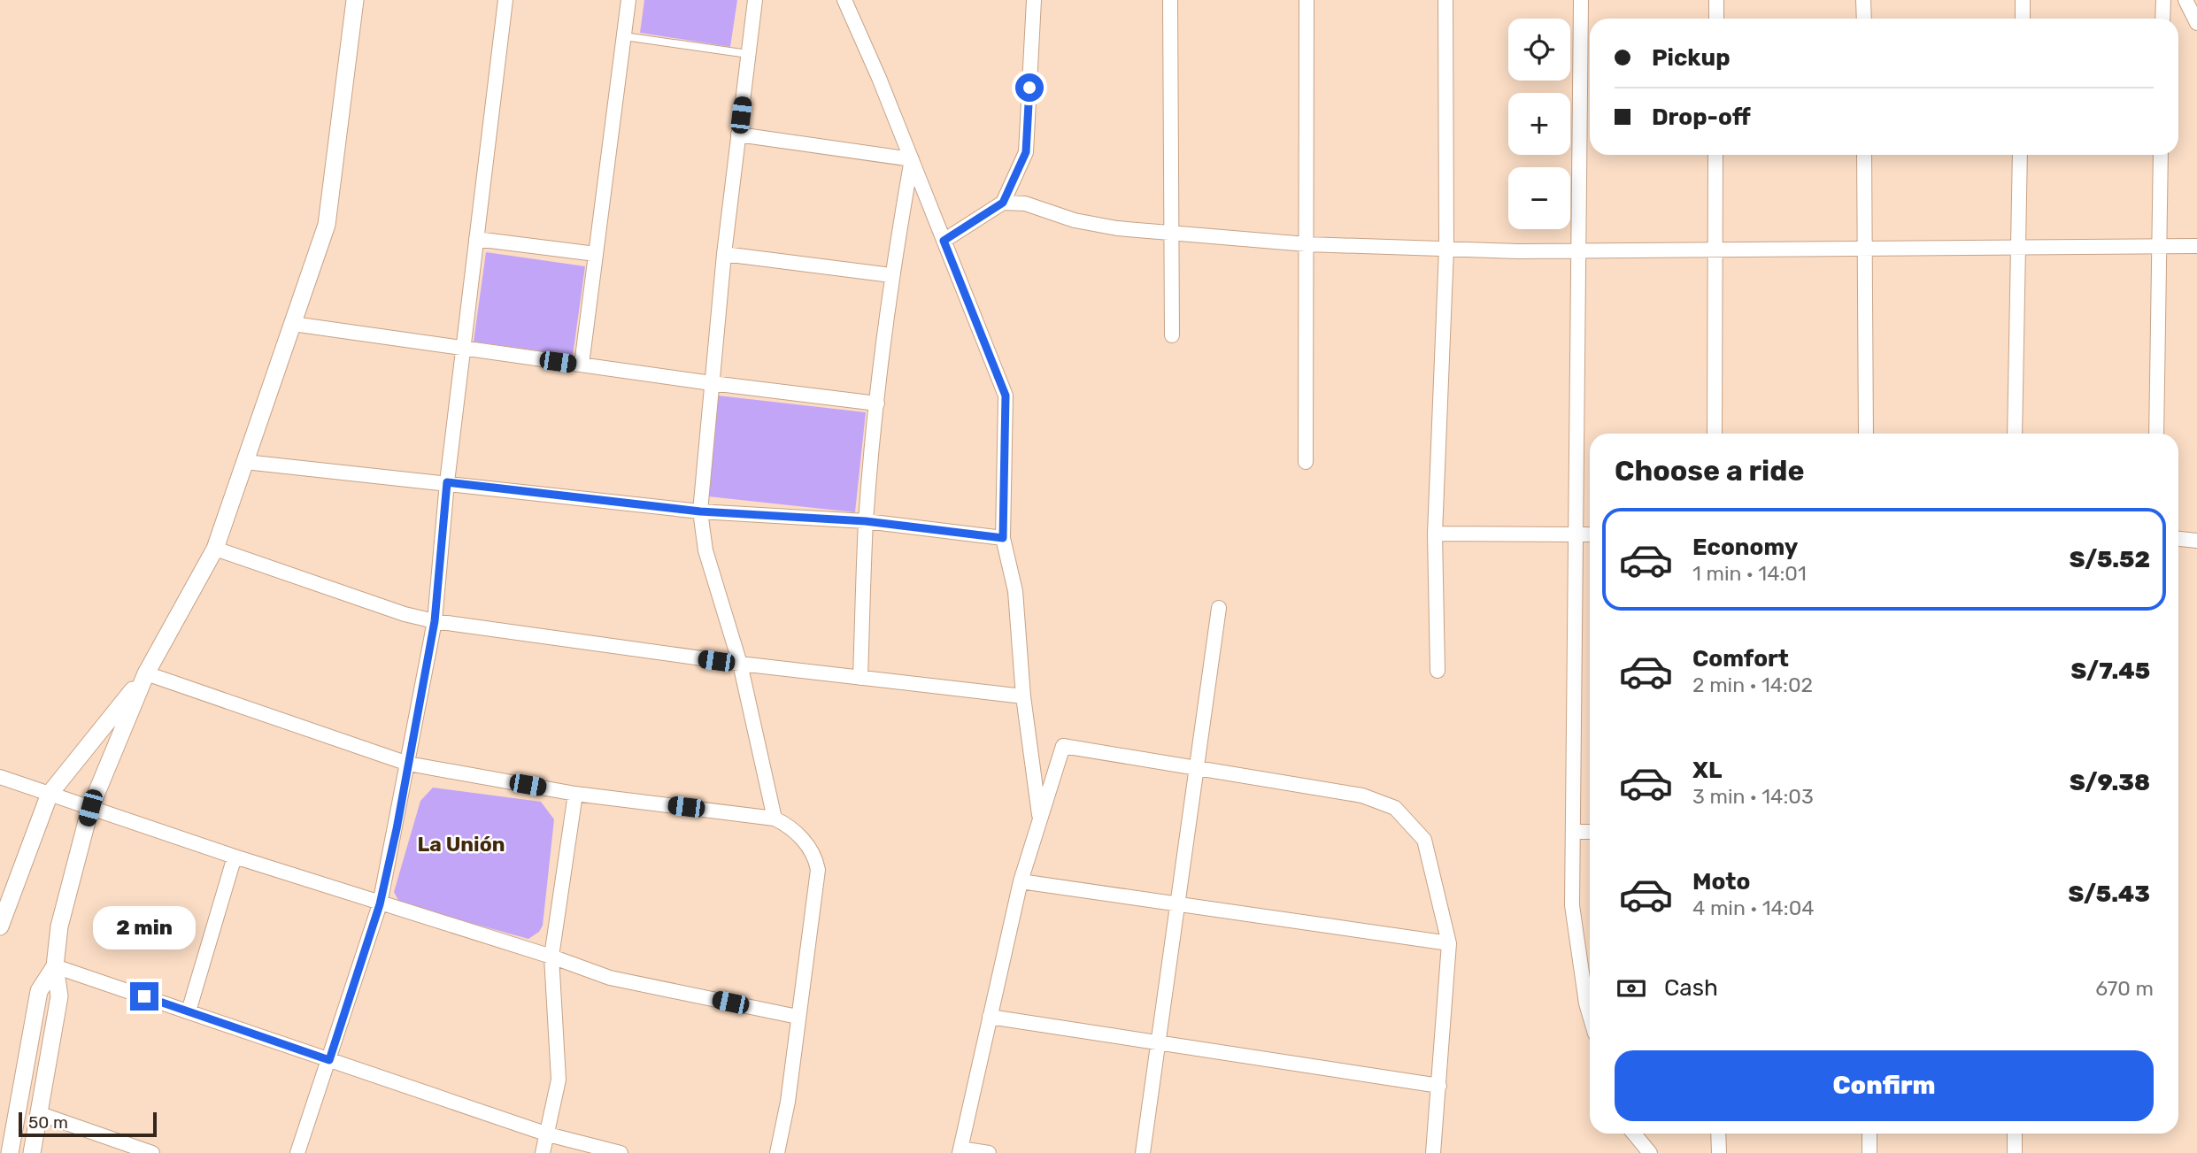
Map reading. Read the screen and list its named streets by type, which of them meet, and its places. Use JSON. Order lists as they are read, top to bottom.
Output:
{
  "districts": ["La Unión"],
  "scale_bar": "50 m",
  "page": {
    "map_buttons": ["+", "−"],
    "banner": ["Pickup", "Drop-off"],
    "heading": "Choose a ride",
    "list": [
      {
        "name": "Economy",
        "note": "1 min · 14:01",
        "value": "S/5.52"
      },
      {
        "name": "Comfort",
        "note": "2 min · 14:02",
        "value": "S/7.45"
      },
      {
        "name": "XL",
        "note": "3 min · 14:03",
        "value": "S/9.38"
      },
      {
        "name": "Moto",
        "note": "4 min · 14:04",
        "value": "S/5.43"
      }
    ],
    "bubble": "2 min",
    "pay": ["Cash", "670 m"],
    "buttons": "Confirm",
    "scale": "50 m"
  }
}
